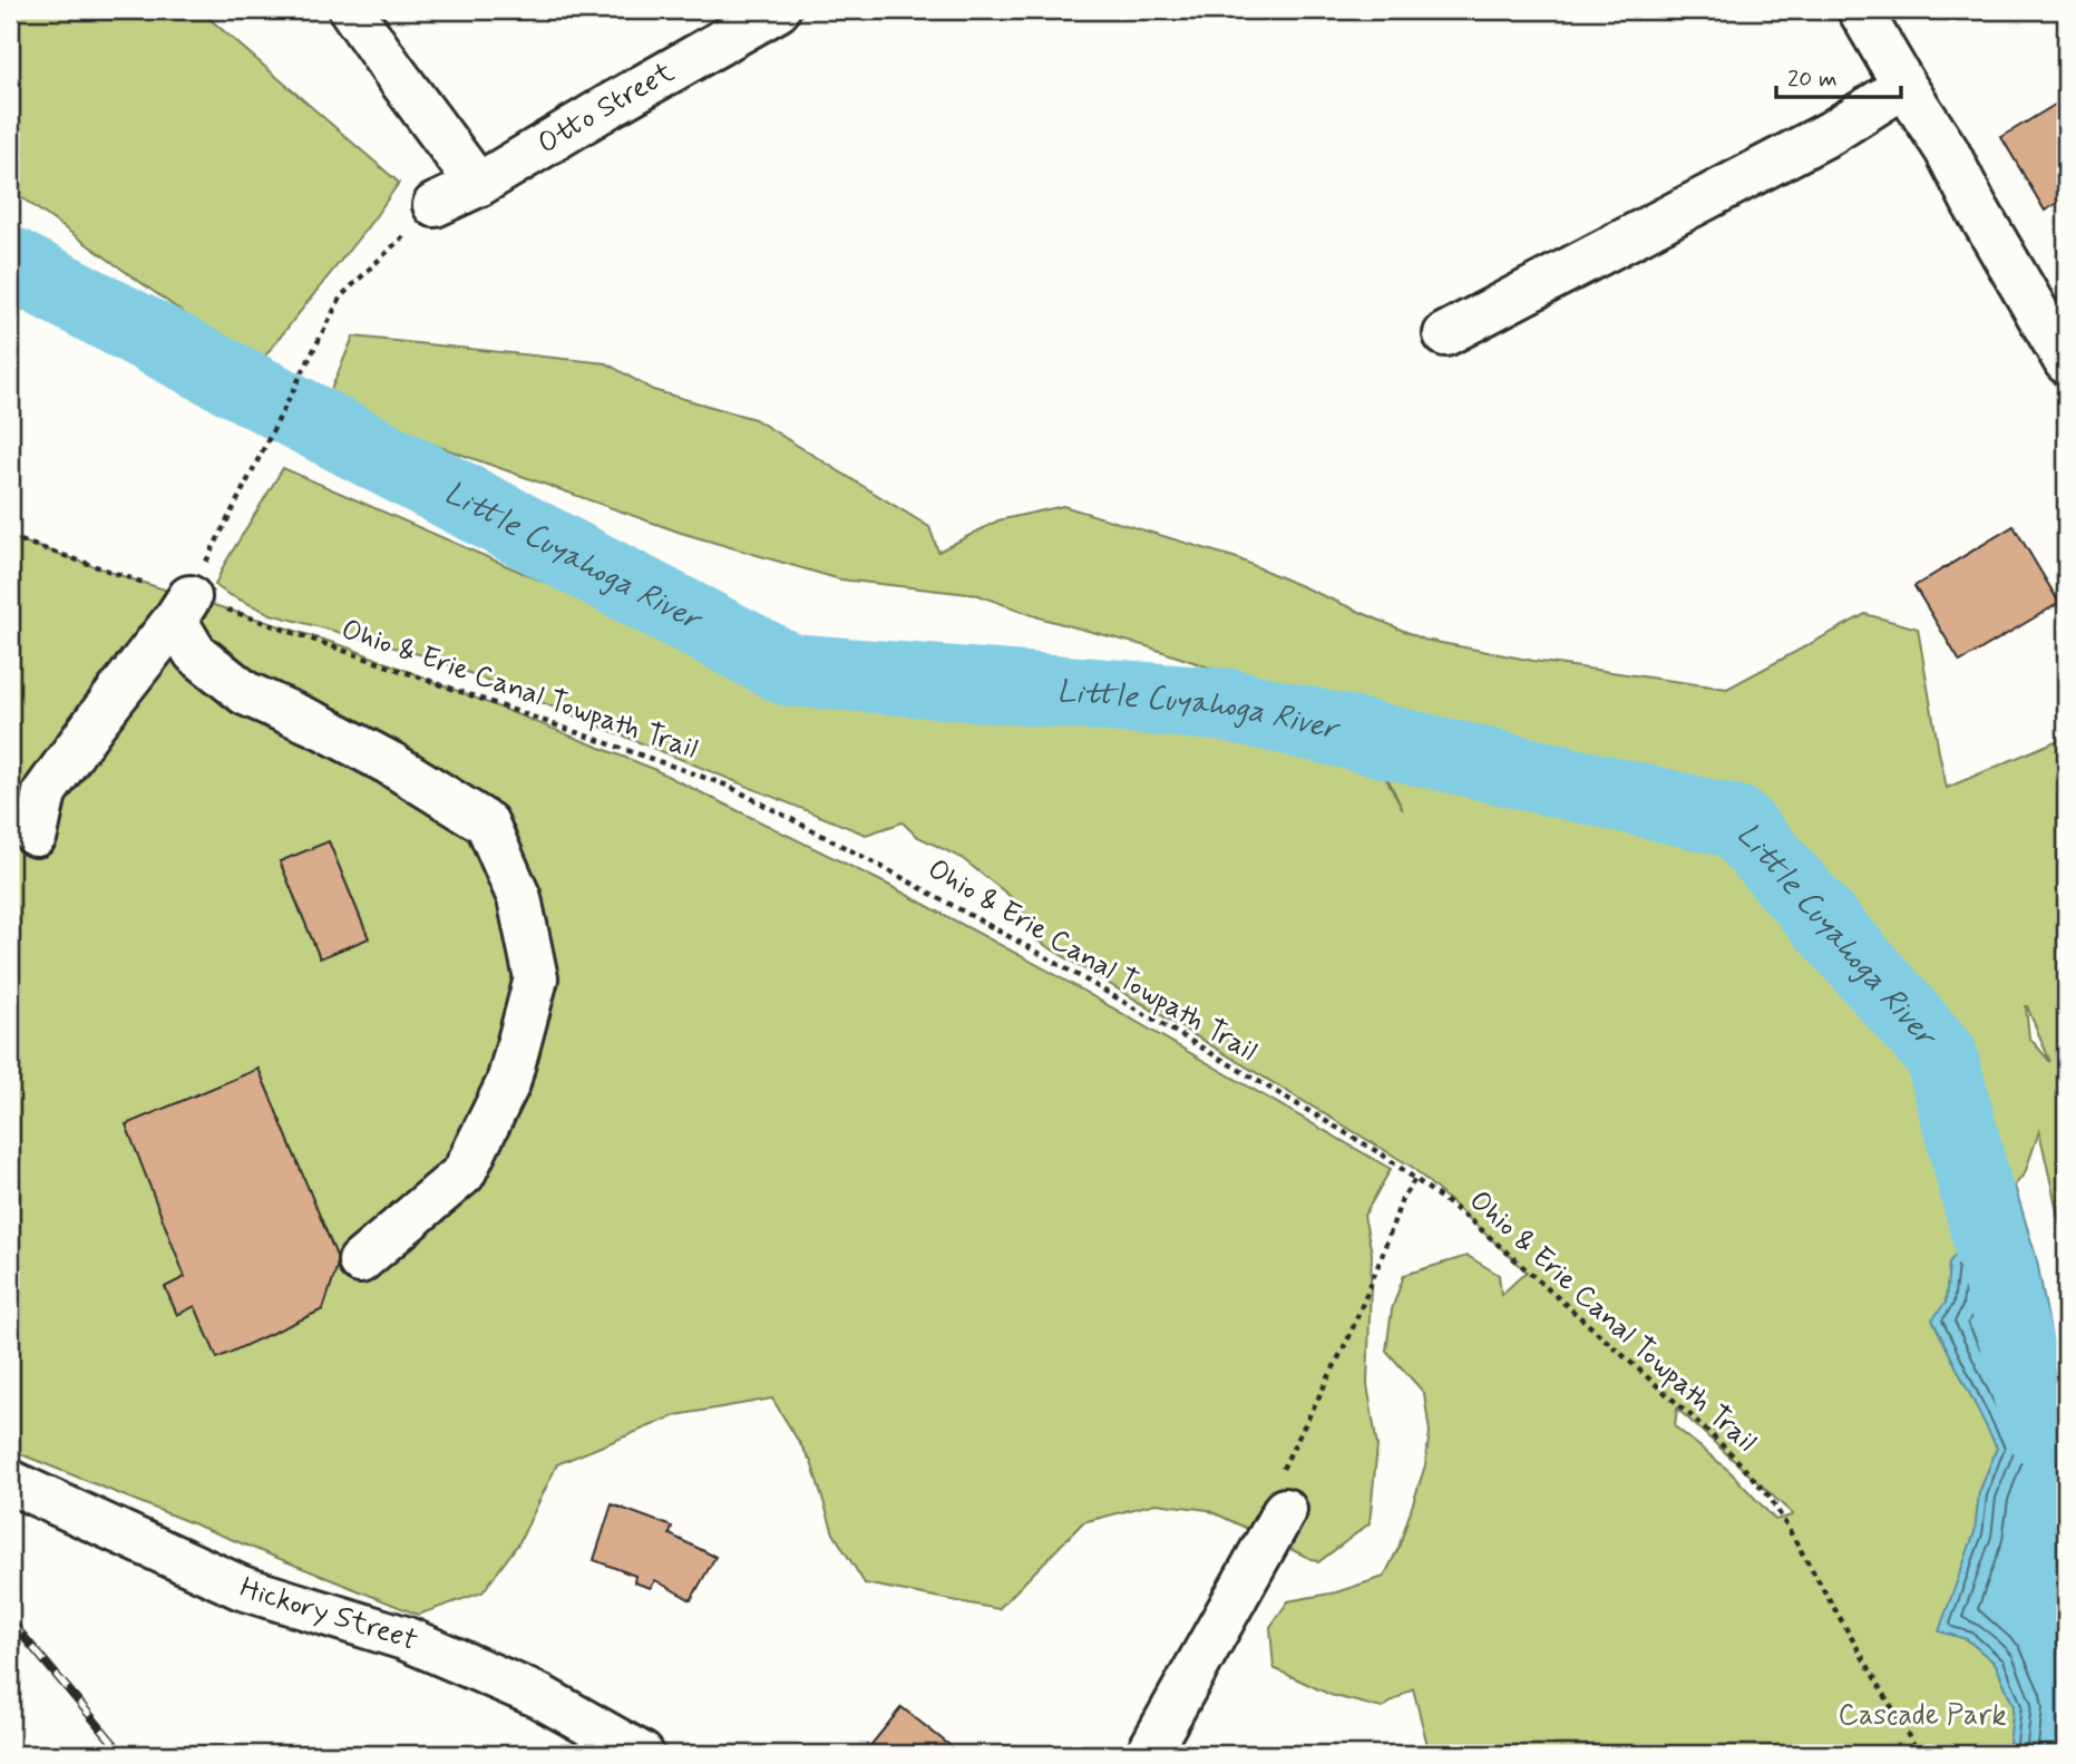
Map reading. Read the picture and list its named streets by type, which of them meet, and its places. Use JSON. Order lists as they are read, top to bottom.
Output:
{
  "streets": {
    "street": ["Otto Street", "Hickory Street"],
    "path": ["Ohio & Erie Canal Towpath Trail"]
  },
  "water": ["Little Cuyahoga River"],
  "parks": ["Cascade Park"],
  "scale_bar": "20 m"
}
